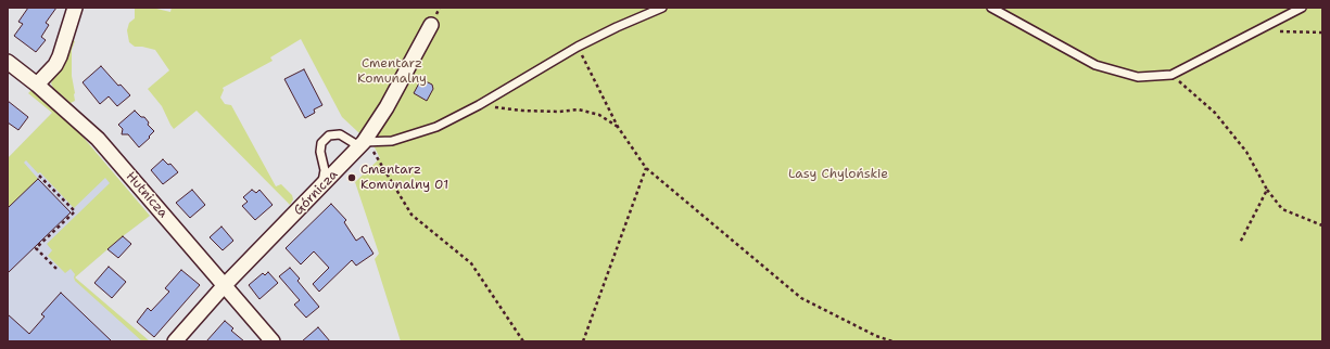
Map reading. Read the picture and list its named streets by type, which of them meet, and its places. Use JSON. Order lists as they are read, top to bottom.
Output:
{
  "streets": {
    "street": ["Górnicza", "Hutnicza"]
  },
  "crossings": [
    ["Górnicza", "Hutnicza"]
  ],
  "parks": ["Cmentarz Komunalny", "Lasy Chylońskie"],
  "places": ["Cmentarz Komunalny 01"]
}
